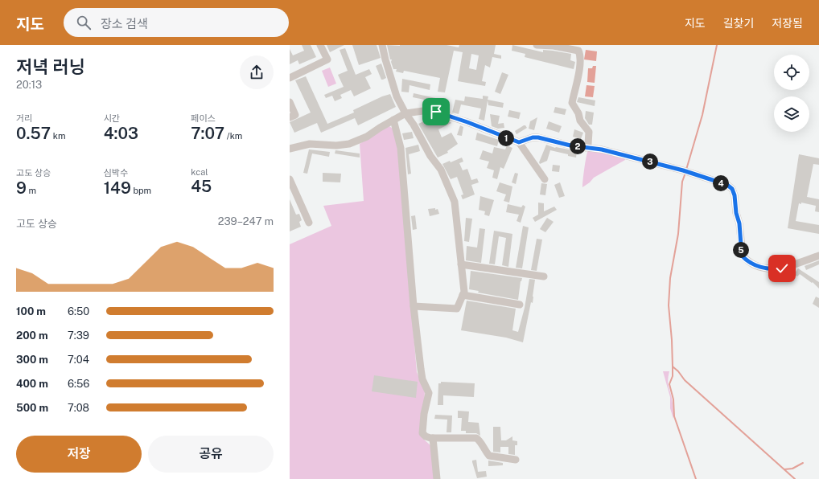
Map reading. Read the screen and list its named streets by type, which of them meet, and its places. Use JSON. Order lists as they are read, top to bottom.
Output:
{
  "page": {
    "header": "지도",
    "search": "장소 검색",
    "nav": ["지도", "길찾기", "저장됨"],
    "heading": ["저녁 러닝", "20:13"],
    "stats": [
      ["거리", "0.57 km"],
      ["시간", "4:03"],
      ["페이스", "7:07 /km"],
      ["고도 상승", "9 m"],
      ["심박수", "149 bpm"],
      ["kcal", "45"]
    ],
    "pins": [
      "1",
      "2",
      "3",
      "4",
      "5"
    ],
    "chart": ["고도 상승", "239–247 m"],
    "list": [
      {
        "name": "100 m",
        "note": "6:50"
      },
      {
        "name": "200 m",
        "note": "7:39"
      },
      {
        "name": "300 m",
        "note": "7:04"
      },
      {
        "name": "400 m",
        "note": "6:56"
      },
      {
        "name": "500 m",
        "note": "7:08"
      }
    ],
    "buttons": ["저장", "공유"]
  }
}
